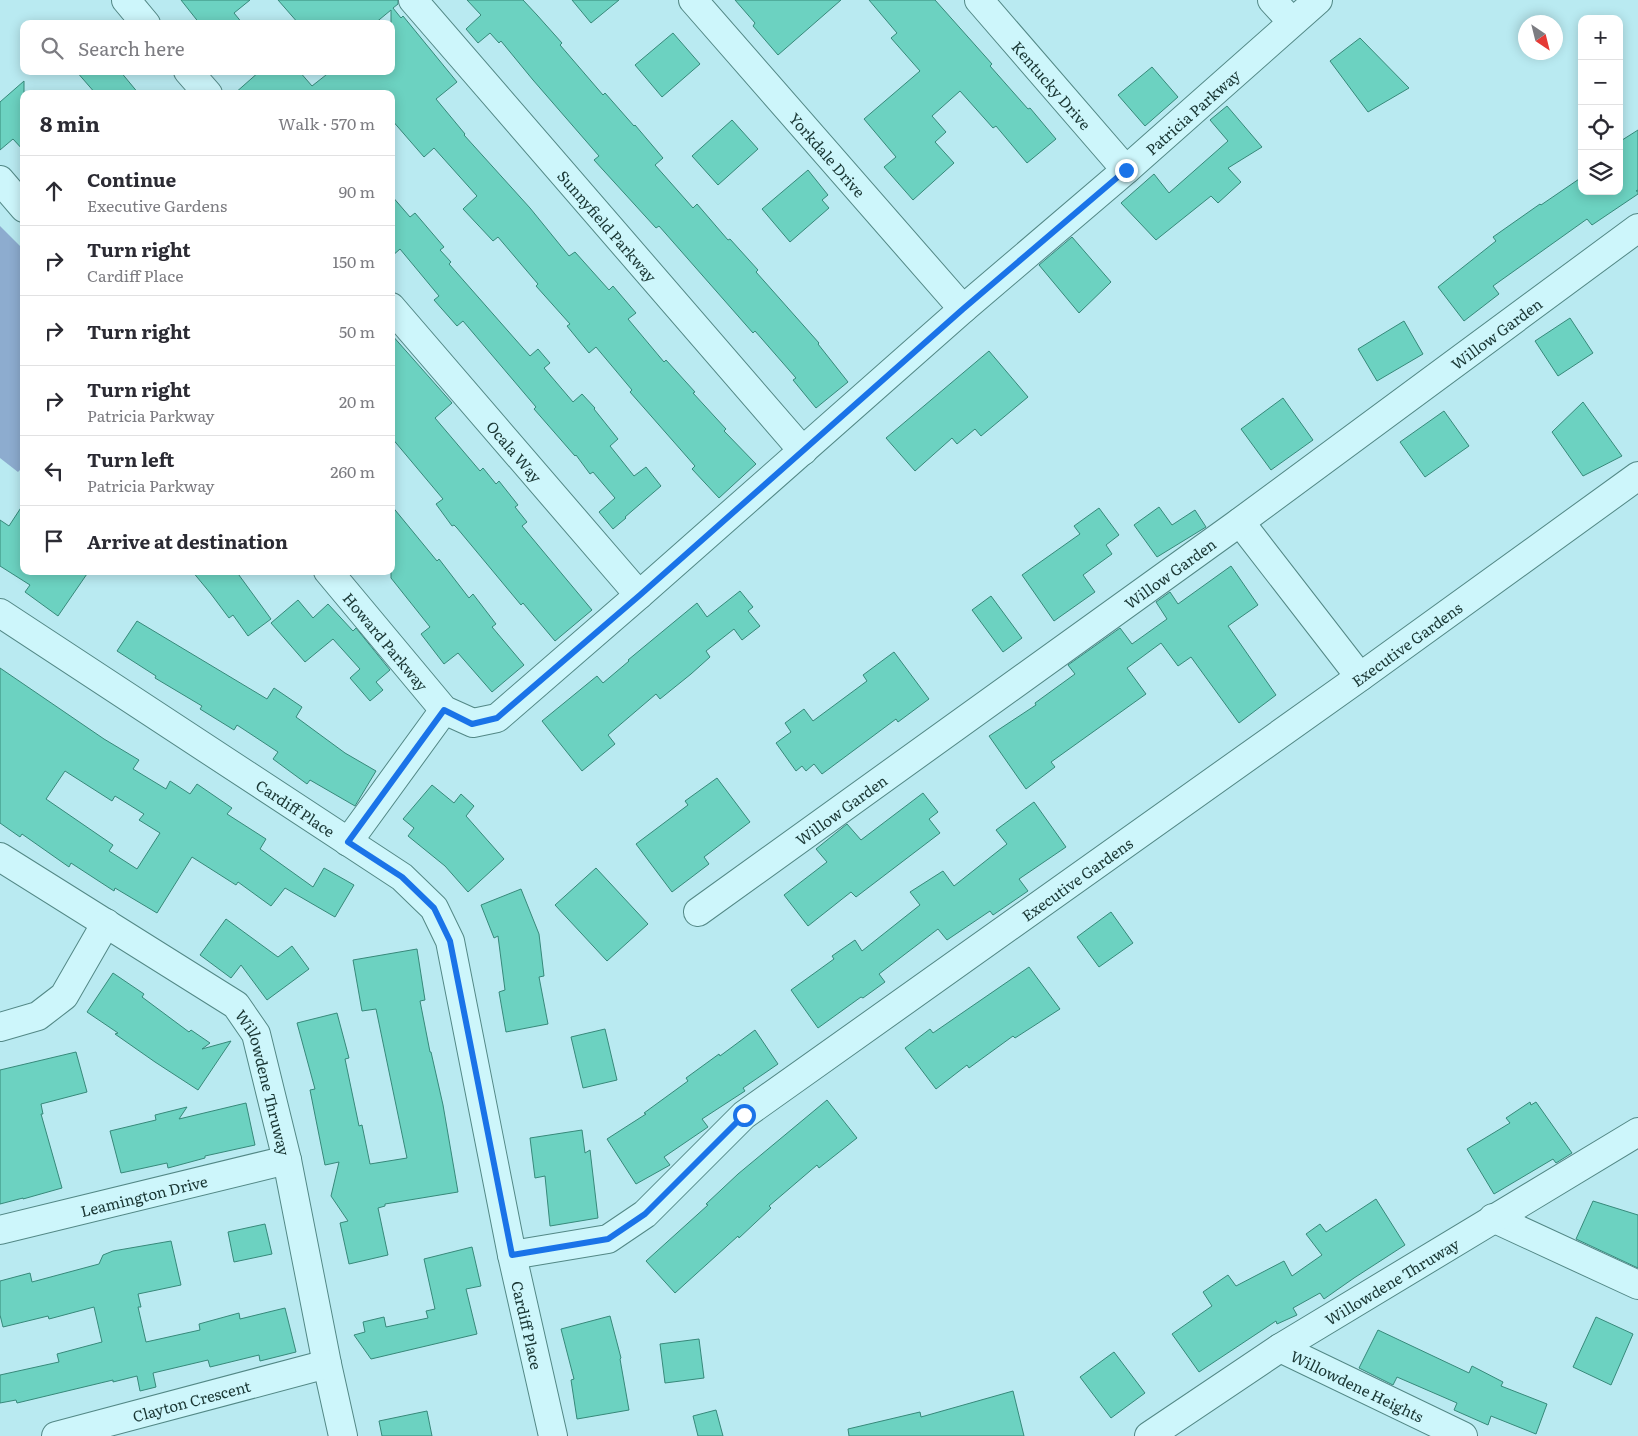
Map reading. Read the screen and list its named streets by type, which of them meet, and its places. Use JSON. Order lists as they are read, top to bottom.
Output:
{
  "streets": {
    "street": [
      "Kentucky Drive",
      "Patricia Parkway",
      "Yorkdale Drive",
      "Sunnyfield Parkway",
      "Willow Garden",
      "Ocala Way",
      "Howard Parkway",
      "Executive Gardens",
      "Cardiff Place",
      "Willowdene Thruway",
      "Leamington Drive",
      "Willowdene Heights",
      "Clayton Crescent"
    ]
  },
  "crossings": [
    ["Kentucky Drive", "Patricia Parkway"],
    ["Patricia Parkway", "Yorkdale Drive"],
    ["Patricia Parkway", "Sunnyfield Parkway"],
    ["Patricia Parkway", "Ocala Way"],
    ["Patricia Parkway", "Howard Parkway"],
    ["Executive Gardens", "Cardiff Place"],
    ["Willowdene Thruway", "Leamington Drive"],
    ["Willowdene Thruway", "Willowdene Heights"],
    ["Willowdene Thruway", "Clayton Crescent"]
  ],
  "north": "bottom right",
  "page": {
    "map_buttons": ["+", "−"],
    "search": "Search here",
    "heading": ["8 min", "Walk · 570 m"],
    "list": [
      ["Continue", "Executive Gardens", "90 m"],
      ["Turn right", "Cardiff Place", "150 m"],
      ["Turn right", "50 m"],
      ["Turn right", "Patricia Parkway", "20 m"],
      ["Turn left", "Patricia Parkway", "260 m"],
      "Arrive at destination"
    ]
  }
}
